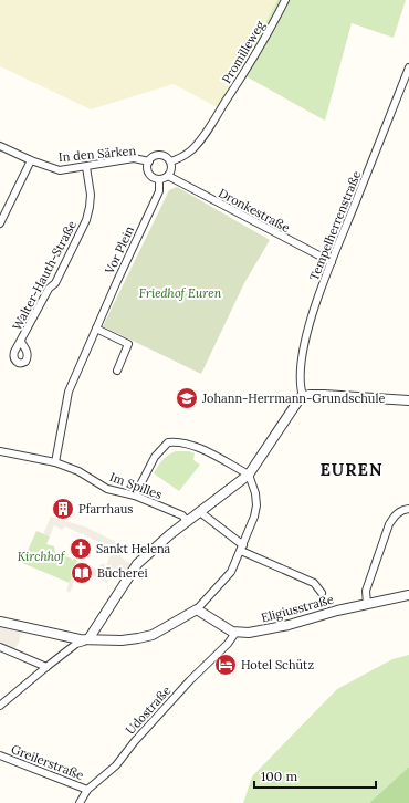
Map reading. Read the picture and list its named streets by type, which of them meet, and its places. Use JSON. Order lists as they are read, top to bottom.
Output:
{
  "streets": {
    "street": [
      "Promilleweg",
      "In den Särken",
      "Dronkestraße",
      "Tempelherrenstraße",
      "Vor Plein",
      "Walter-Hauth-Straße",
      "Im Spilles",
      "Eligiusstraße",
      "Udostraße",
      "Greilerstraße"
    ]
  },
  "crossings": [
    ["Promilleweg", "In den Särken"],
    ["Promilleweg", "Dronkestraße"],
    ["Promilleweg", "Vor Plein"],
    ["In den Särken", "Dronkestraße"],
    ["In den Särken", "Vor Plein"],
    ["In den Särken", "Walter-Hauth-Straße"],
    ["Dronkestraße", "Tempelherrenstraße"],
    ["Dronkestraße", "Vor Plein"],
    ["Vor Plein", "Im Spilles"],
    ["Eligiusstraße", "Udostraße"],
    ["Udostraße", "Greilerstraße"]
  ],
  "districts": ["EUREN"],
  "parks": ["Friedhof Euren", "Kirchhof"],
  "places": {
    "school or university": ["Johann-Herrmann-Grundschule"],
    "building": ["Pfarrhaus"],
    "church": ["Sankt Helena"],
    "library": ["Bücherei"],
    "hotel": ["Hotel Schütz"]
  },
  "scale_bar": "100 m"
}
